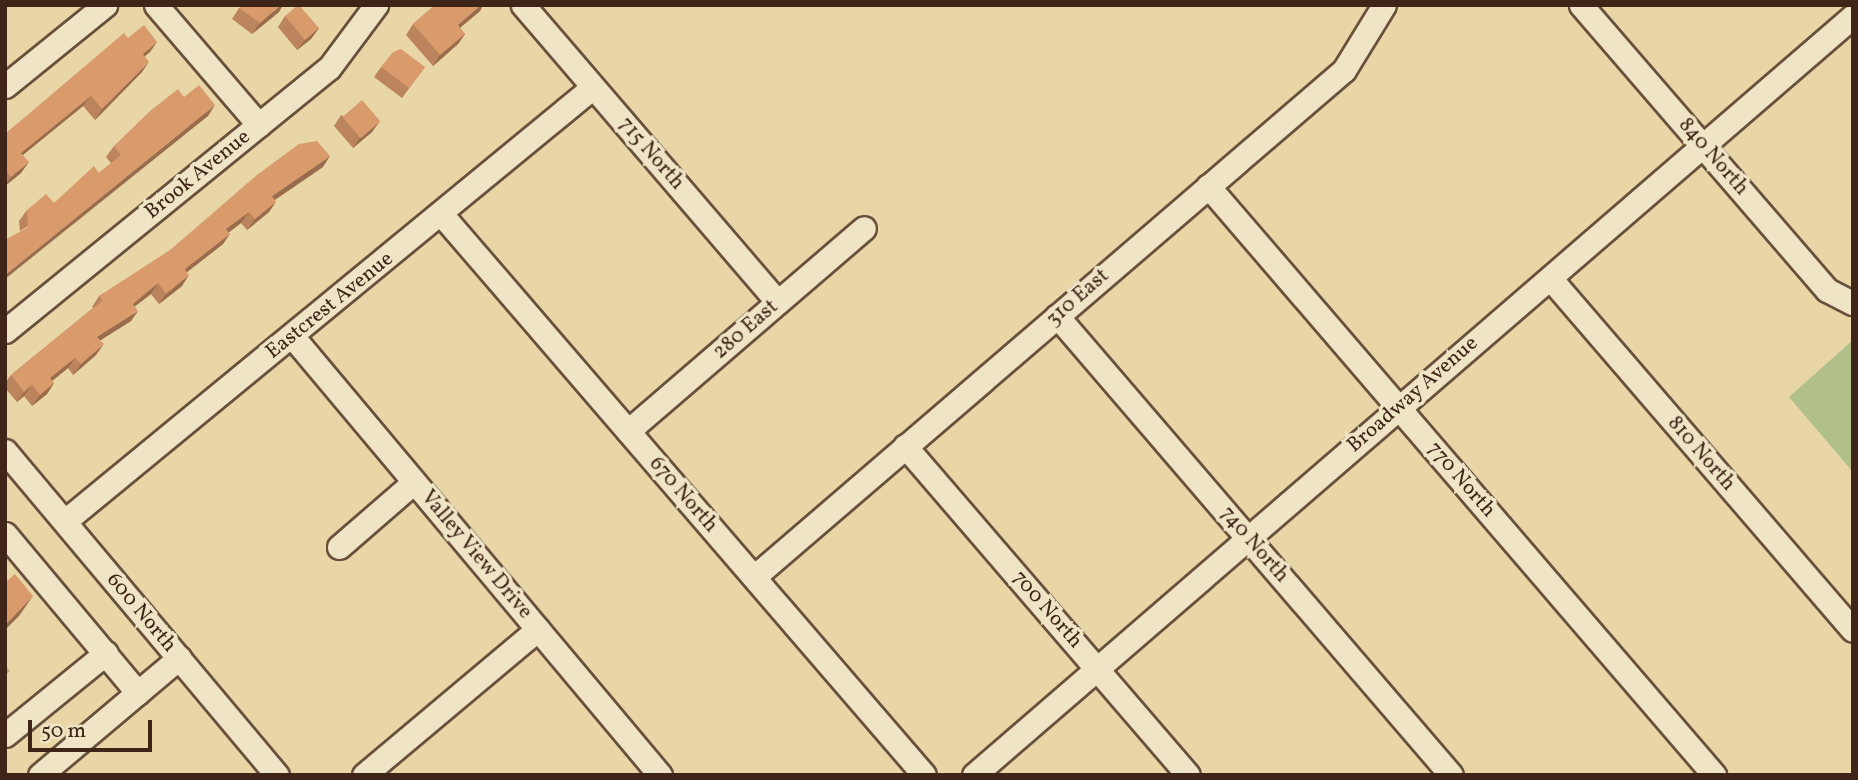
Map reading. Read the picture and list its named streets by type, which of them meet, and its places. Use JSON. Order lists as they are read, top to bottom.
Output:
{
  "streets": {
    "street": [
      "715 North",
      "840 North",
      "Brook Avenue",
      "310 East",
      "Eastcrest Avenue",
      "280 East",
      "Broadway Avenue",
      "810 North",
      "770 North",
      "670 North",
      "740 North",
      "Valley View Drive",
      "700 North",
      "600 North"
    ]
  },
  "crossings": [
    ["715 North", "Eastcrest Avenue"],
    ["715 North", "280 East"],
    ["840 North", "Broadway Avenue"],
    ["310 East", "770 North"],
    ["310 East", "670 North"],
    ["310 East", "740 North"],
    ["310 East", "700 North"],
    ["Eastcrest Avenue", "670 North"],
    ["Eastcrest Avenue", "Valley View Drive"],
    ["Eastcrest Avenue", "600 North"],
    ["280 East", "670 North"],
    ["Broadway Avenue", "810 North"],
    ["Broadway Avenue", "770 North"],
    ["Broadway Avenue", "740 North"],
    ["Broadway Avenue", "700 North"]
  ],
  "scale_bar": "50 m"
}
